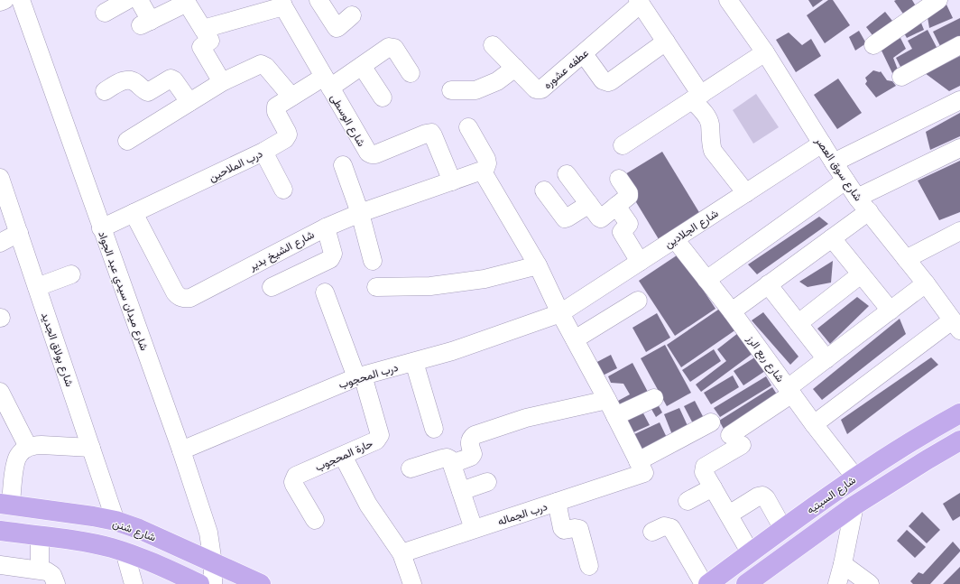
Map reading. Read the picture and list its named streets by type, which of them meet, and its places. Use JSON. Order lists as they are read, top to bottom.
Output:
{
  "streets": {
    "main road": ["شارع السبتيه", "شارع شنن"],
    "street": [
      "عطفه عشوره",
      "شارع الوسطى",
      "درب الملاحين",
      "شارع سوق العصر",
      "شارع الجلادين",
      "شارع الشيخ بدير",
      "شارع ميدان سيدي عبد الجواد",
      "شارع بولاق الجديد",
      "شارع ربع الرز",
      "درب المحجوب",
      "حارة المحجوب",
      "درب الجماله"
    ]
  },
  "crossings": [
    ["شارع الوسطى", "درب الملاحين"],
    ["شارع الوسطى", "شارع الشيخ بدير"],
    ["درب الملاحين", "شارع الشيخ بدير"],
    ["درب الملاحين", "شارع ميدان سيدي عبد الجواد"],
    ["شارع سوق العصر", "شارع الجلادين"],
    ["شارع الجلادين", "شارع ربع الرز"],
    ["شارع الجلادين", "درب المحجوب"],
    ["شارع ميدان سيدي عبد الجواد", "درب المحجوب"],
    ["شارع ميدان سيدي عبد الجواد", "شارع شنن"],
    ["شارع بولاق الجديد", "شارع شنن"],
    ["شارع ربع الرز", "شارع السبتيه"],
    ["درب المحجوب", "حارة المحجوب"]
  ]
}
